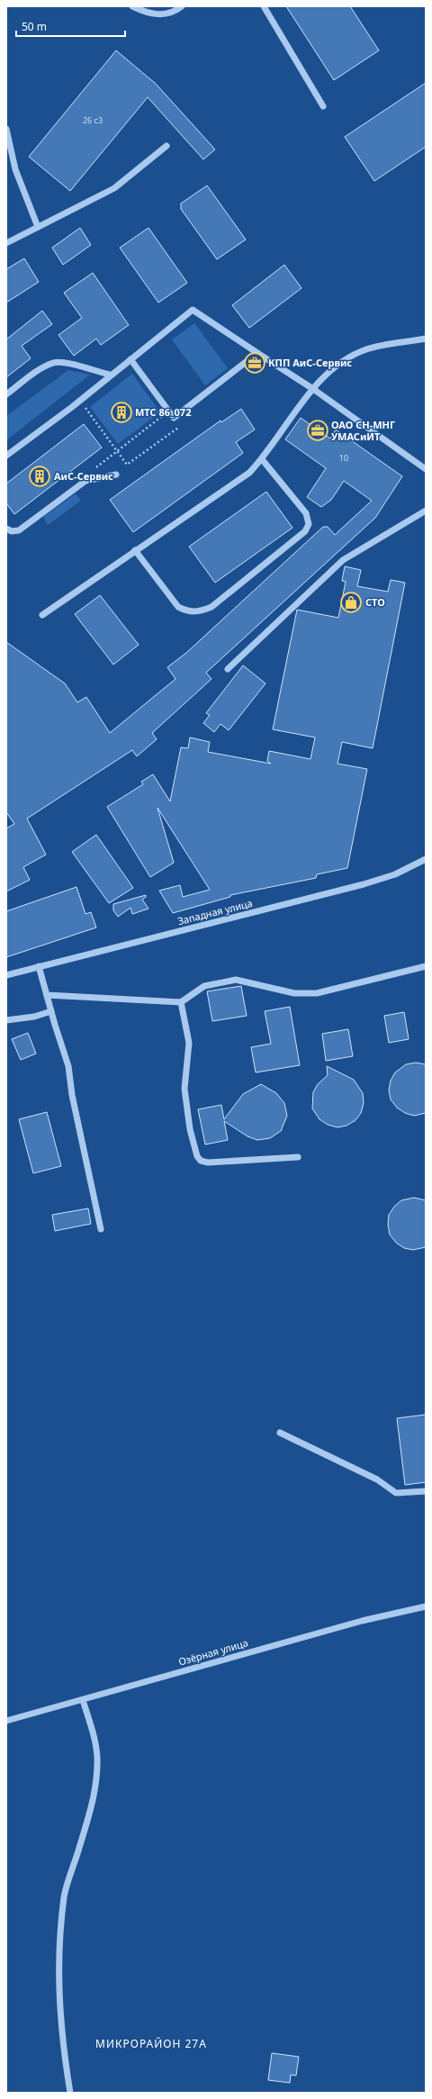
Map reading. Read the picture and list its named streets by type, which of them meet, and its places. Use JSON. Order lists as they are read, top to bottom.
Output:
{
  "streets": {
    "street": ["Западная улица", "Озёрная улица"]
  },
  "districts": ["МИКРОРАЙОН 27А"],
  "places": {
    "office": ["КПП АиС-Сервис", "ОАО СН-МНГ УМАСиИТ"],
    "building": ["МТС 86_072", "АиС-Сервис"],
    "shop": ["СТО"]
  },
  "house_numbers": ["26 с3", "10"],
  "scale_bar": "50 m"
}
